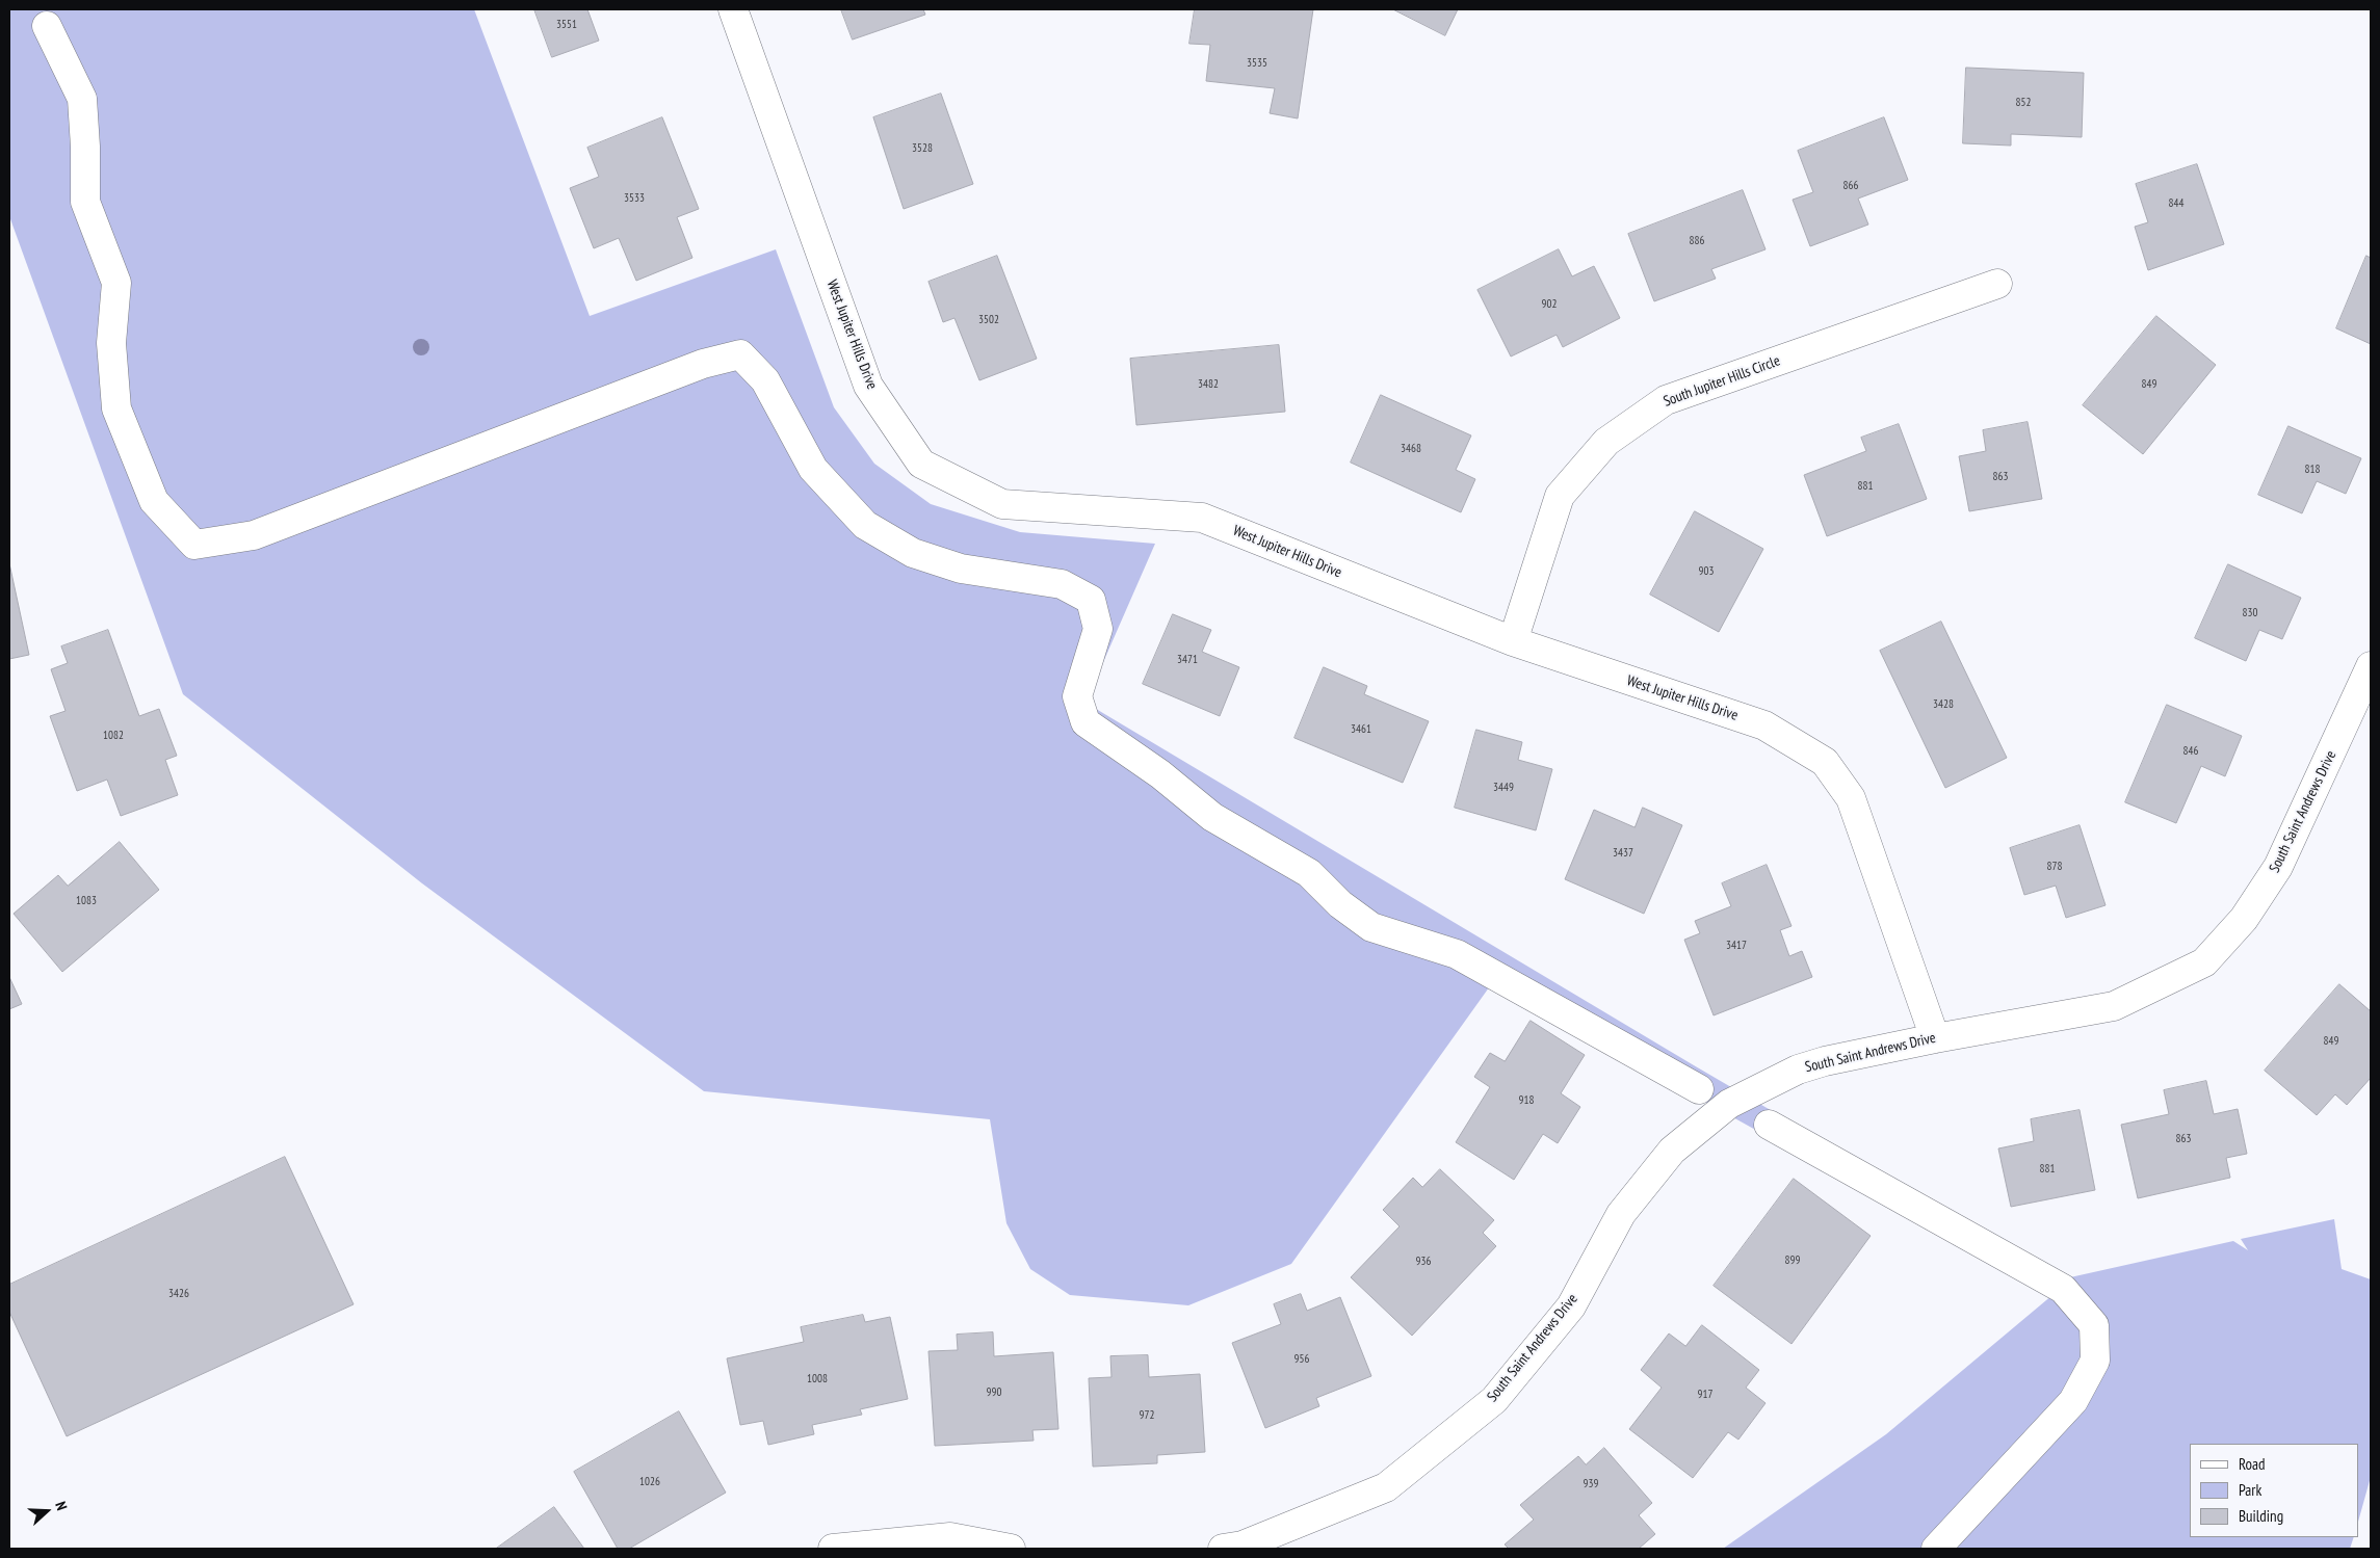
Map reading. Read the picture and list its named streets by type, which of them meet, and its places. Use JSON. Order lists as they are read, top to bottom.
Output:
{
  "streets": {
    "street": ["West Jupiter Hills Drive", "South Jupiter Hills Circle", "South Saint Andrews Drive"]
  },
  "crossings": [
    ["West Jupiter Hills Drive", "South Jupiter Hills Circle"],
    ["West Jupiter Hills Drive", "South Saint Andrews Drive"]
  ],
  "house_numbers": [
    "3551",
    "3535",
    "852",
    "3528",
    "866",
    "3533",
    "844",
    "886",
    "902",
    "3502",
    "3482",
    "849",
    "3468",
    "818",
    "863",
    "881",
    "903",
    "830",
    "3471",
    "3428",
    "3461",
    "1082",
    "846",
    "3449",
    "3437",
    "878",
    "1083",
    "3417",
    "849",
    "918",
    "863",
    "881",
    "899",
    "936",
    "3426",
    "956",
    "1008",
    "990",
    "917",
    "972",
    "1026",
    "939"
  ],
  "legend": ["Road", "Park", "Building"],
  "north": "right"
}
